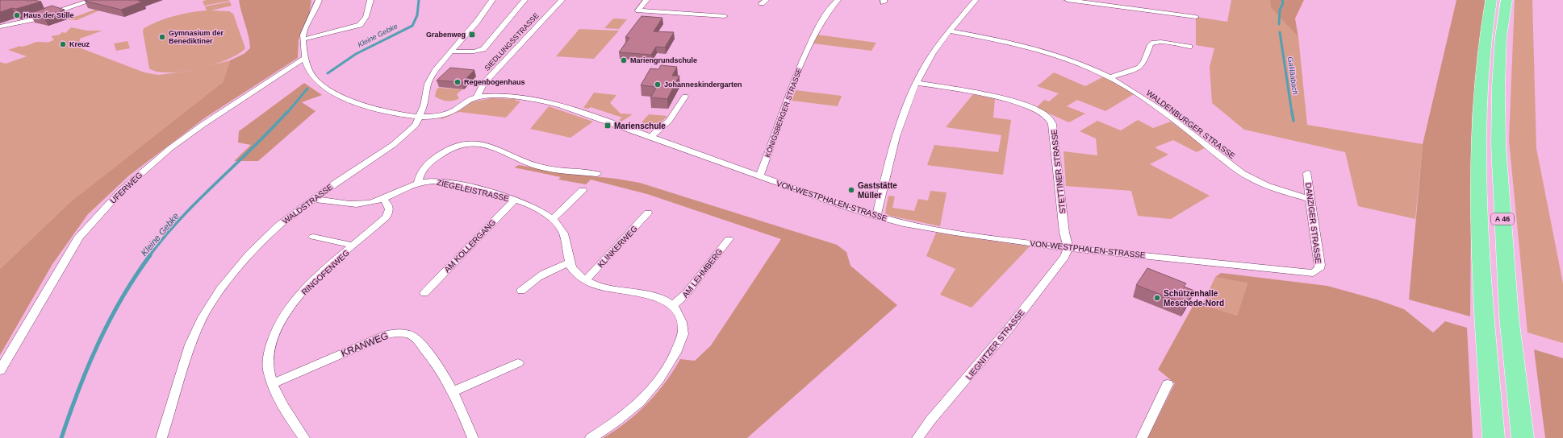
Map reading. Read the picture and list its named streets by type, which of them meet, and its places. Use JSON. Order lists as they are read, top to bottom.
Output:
{
  "streets": {
    "highway": ["A 46"],
    "street": [
      "SIEDLUNGSSTRASSE",
      "KÖNIGSBERGER STRASSE",
      "WALDENBURGER STRASSE",
      "STETTINER STRASSE",
      "UFERWEG",
      "ZIEGELEISTRASSE",
      "VON-WESTPHALEN-STRASSE",
      "WALDSTRASSE",
      "DANZIGER STRASSE",
      "AM KOLLERGANG",
      "KLINKERWEG",
      "RINGOFENWEG",
      "AM LEHMBERG",
      "KRANWEG",
      "LIEGNITZER STRASSE"
    ]
  },
  "crossings": [
    ["SIEDLUNGSSTRASSE", "VON-WESTPHALEN-STRASSE"],
    ["KÖNIGSBERGER STRASSE", "VON-WESTPHALEN-STRASSE"],
    ["WALDENBURGER STRASSE", "DANZIGER STRASSE"],
    ["STETTINER STRASSE", "VON-WESTPHALEN-STRASSE"],
    ["STETTINER STRASSE", "LIEGNITZER STRASSE"],
    ["UFERWEG", "VON-WESTPHALEN-STRASSE"],
    ["ZIEGELEISTRASSE", "WALDSTRASSE"],
    ["ZIEGELEISTRASSE", "AM KOLLERGANG"],
    ["ZIEGELEISTRASSE", "KLINKERWEG"],
    ["ZIEGELEISTRASSE", "RINGOFENWEG"],
    ["ZIEGELEISTRASSE", "AM LEHMBERG"],
    ["VON-WESTPHALEN-STRASSE", "WALDSTRASSE"],
    ["VON-WESTPHALEN-STRASSE", "DANZIGER STRASSE"],
    ["VON-WESTPHALEN-STRASSE", "LIEGNITZER STRASSE"],
    ["RINGOFENWEG", "KRANWEG"]
  ],
  "water": ["Kleine Gebke", "Galiläabach"],
  "places": {
    "other": [
      "Haus der Stille",
      "Gymnasium der Benediktiner",
      "Kreuz",
      "Mariengrundschule",
      "Regenbogenhaus",
      "Johanneskindergarten",
      "Gaststätte Müller",
      "Schützenhalle Meschede-Nord"
    ],
    "transit": ["Grabenweg", "Marienschule"]
  }
}
